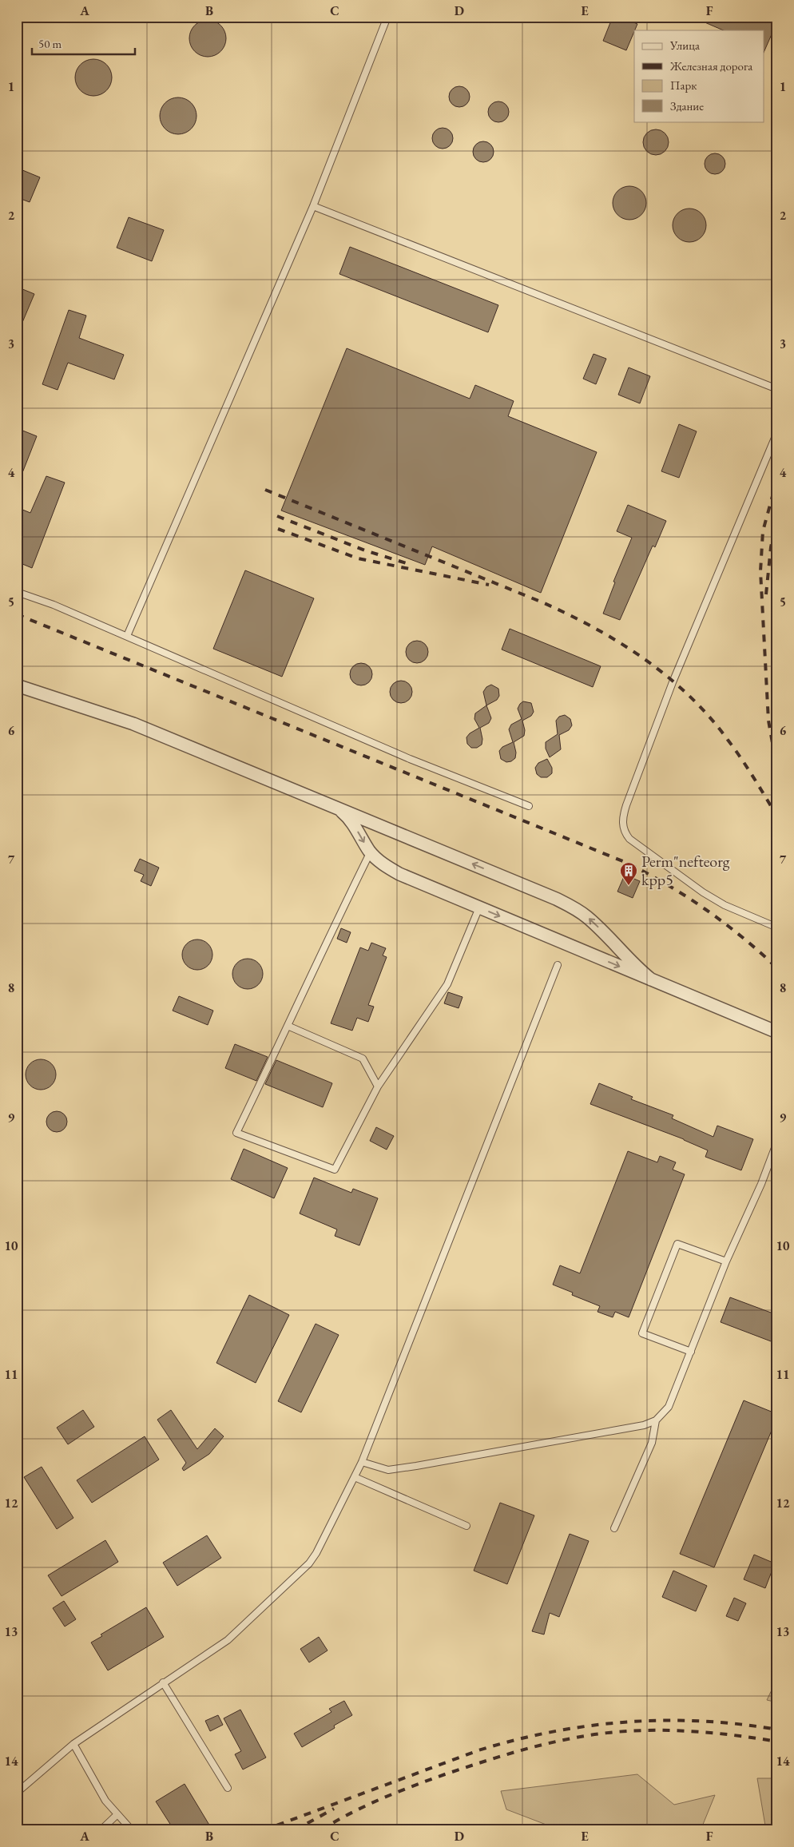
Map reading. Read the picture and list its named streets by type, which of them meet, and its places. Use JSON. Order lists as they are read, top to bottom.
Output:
{
  "places": {
    "building": ["Perm\"nefteorg kpp5"]
  },
  "legend": [
    "Улица",
    "Железная дорога",
    "Парк",
    "Здание"
  ],
  "scale_bar": "50 m",
  "grid": {
    "columns": [
      "A",
      "B",
      "C",
      "D",
      "E",
      "F"
    ],
    "rows": [
      "1",
      "2",
      "3",
      "4",
      "5",
      "6",
      "7",
      "8",
      "9",
      "10",
      "11",
      "12",
      "13",
      "14"
    ]
  }
}
